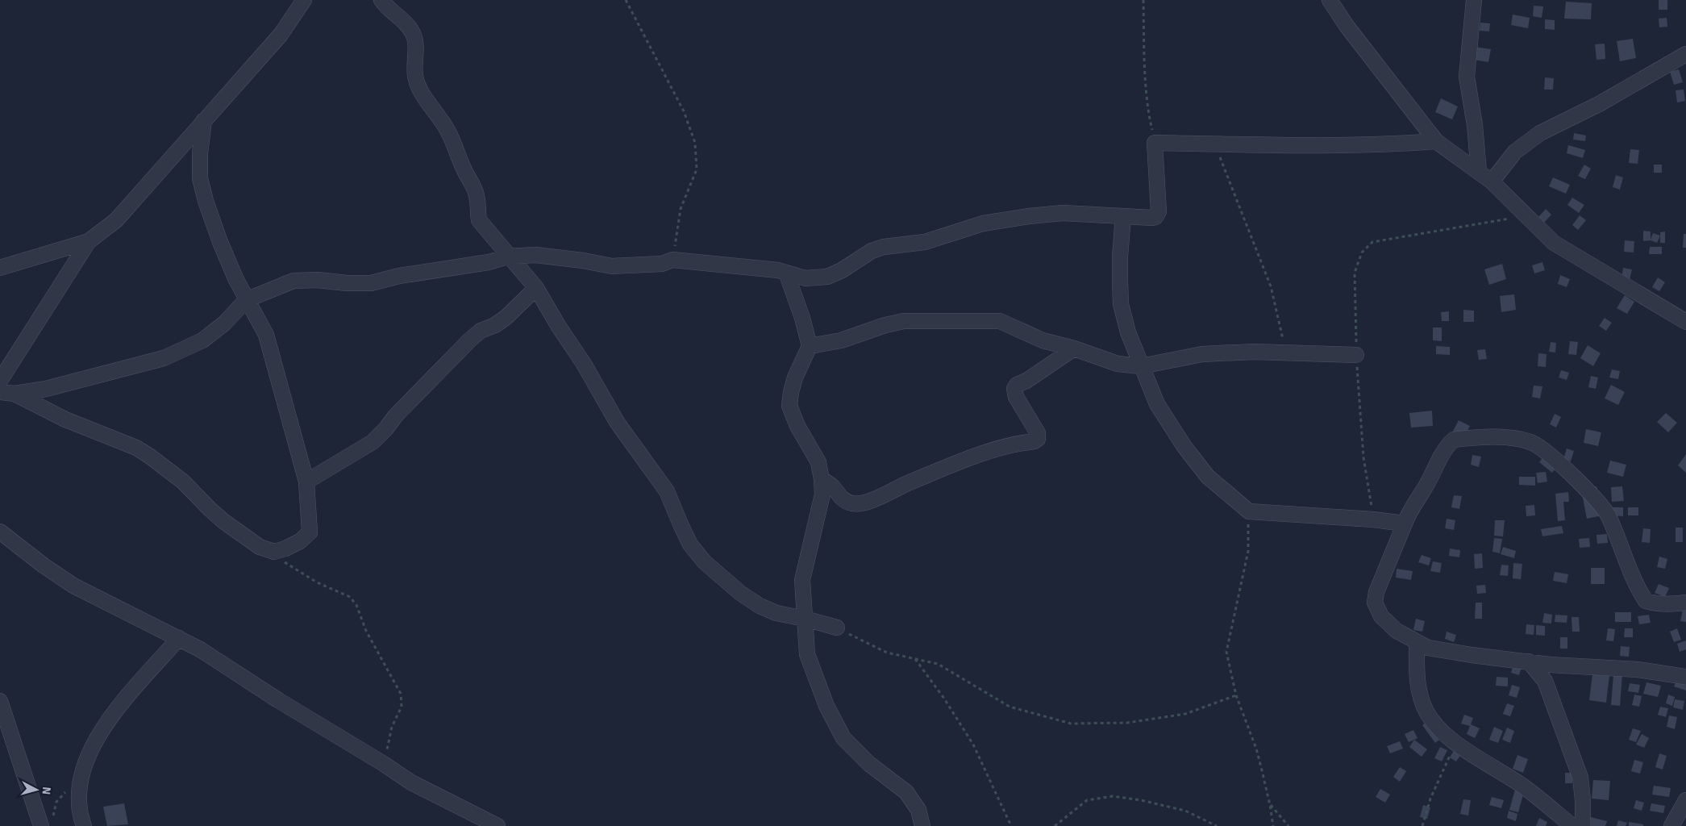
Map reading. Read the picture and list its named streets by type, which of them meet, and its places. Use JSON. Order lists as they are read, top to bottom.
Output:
{
  "north": "right"
}
